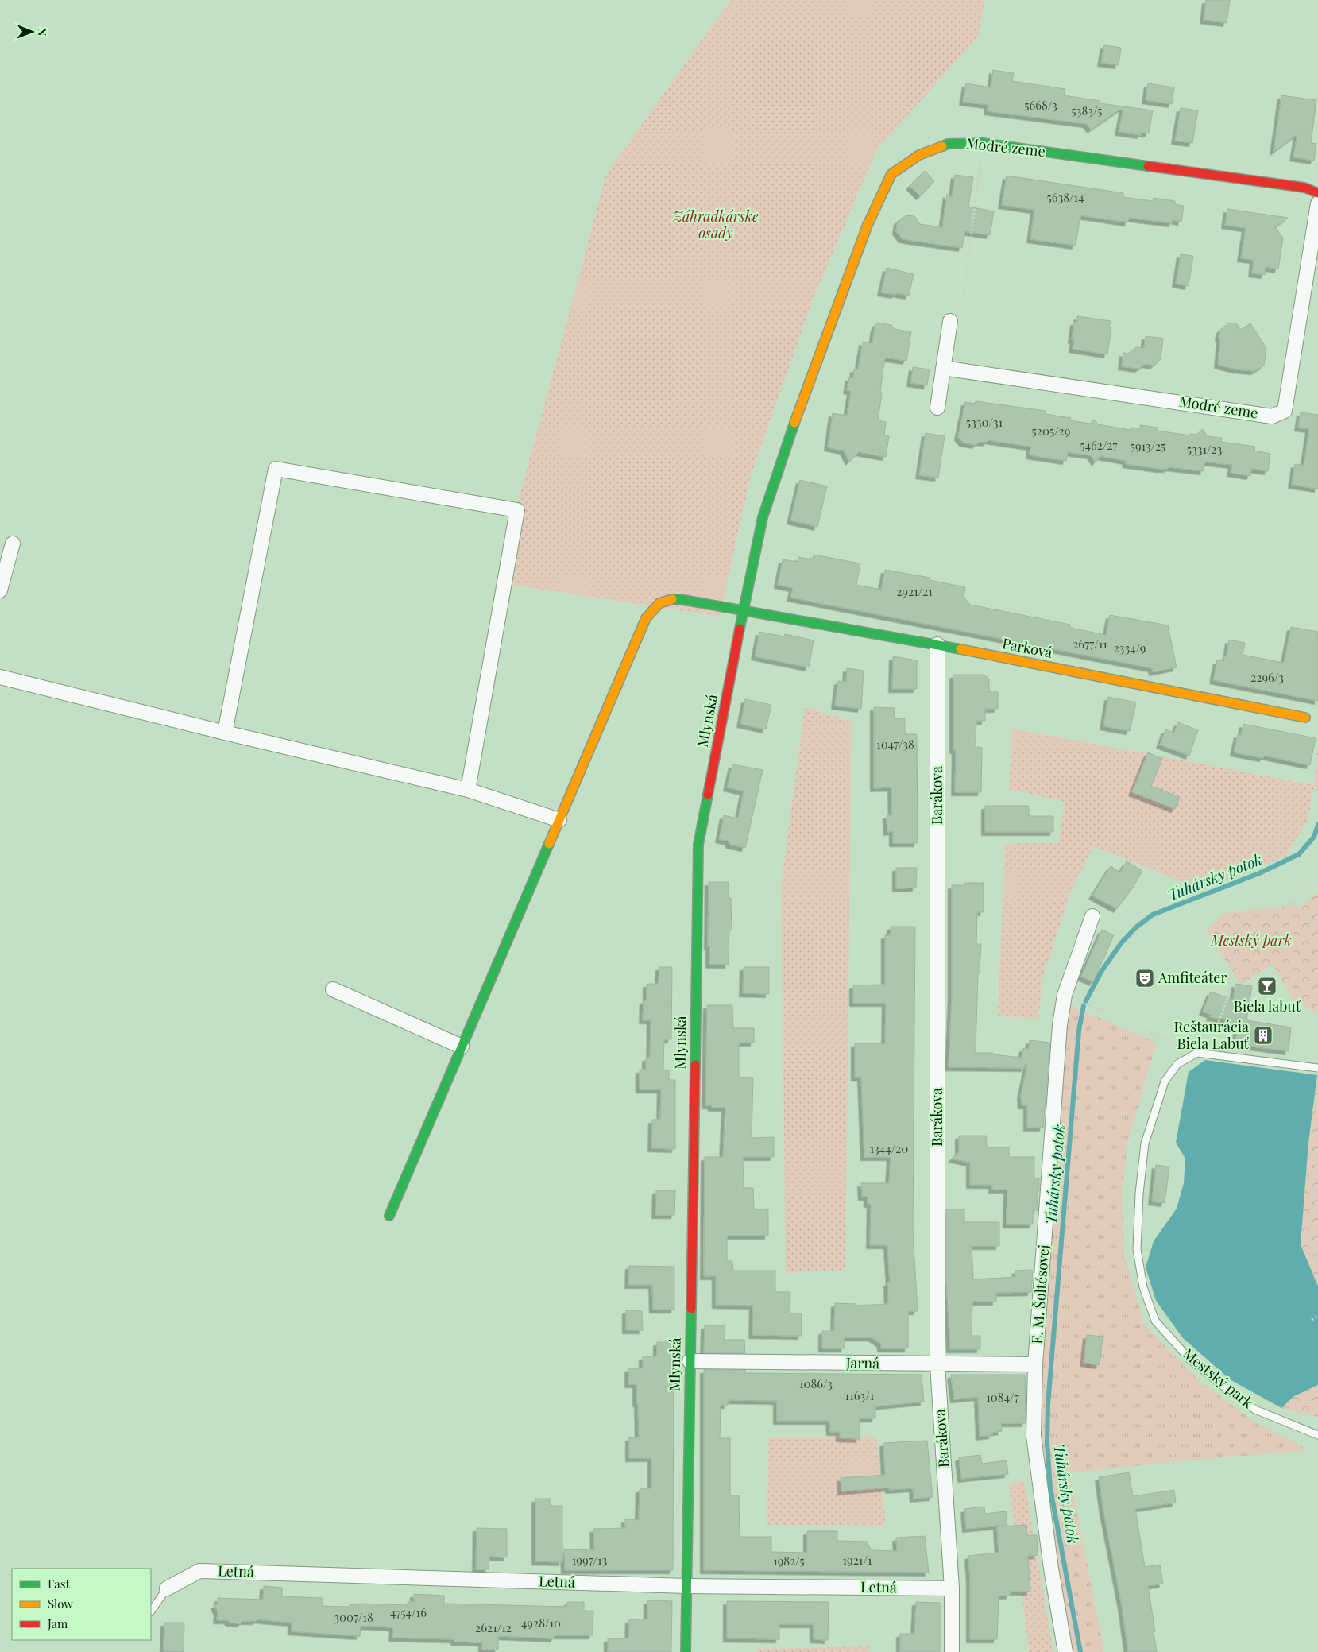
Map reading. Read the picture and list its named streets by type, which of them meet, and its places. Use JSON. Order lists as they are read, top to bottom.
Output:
{
  "streets": {
    "street": [
      "Modré zeme",
      "Parková",
      "Mlynská",
      "Barákova",
      "E. M. Šoltésovej",
      "Jarná",
      "Letná"
    ],
    "lane": ["Mestský park"]
  },
  "crossings": [
    ["Modré zeme", "Mlynská"],
    ["Parková", "Mlynská"],
    ["Parková", "Barákova"],
    ["Mlynská", "Jarná"],
    ["Mlynská", "Letná"],
    ["Barákova", "Jarná"],
    ["Barákova", "Letná"],
    ["E. M. Šoltésovej", "Jarná"]
  ],
  "water": ["Tuhársky potok"],
  "parks": ["Záhradkárske osady", "Mestský park"],
  "places": {
    "theatre": ["Amfiteáter"],
    "bar": ["Biela labuť"],
    "building": ["Reštaurácia Biela Labuť"]
  },
  "house_numbers": [
    "5668/3",
    "5383/5",
    "5638/14",
    "5330/31",
    "5205/29",
    "5462/27",
    "5913/25",
    "5331/23",
    "2921/21",
    "2677/11",
    "2334/9",
    "2296/3",
    "1047/38",
    "1344/20",
    "1086/3",
    "1163/1",
    "1084/7",
    "1997/13",
    "1921/1",
    "1982/5",
    "4754/16",
    "3007/18",
    "4928/10",
    "2621/12"
  ],
  "legend": ["Fast", "Slow", "Jam"],
  "north": "right"
}
